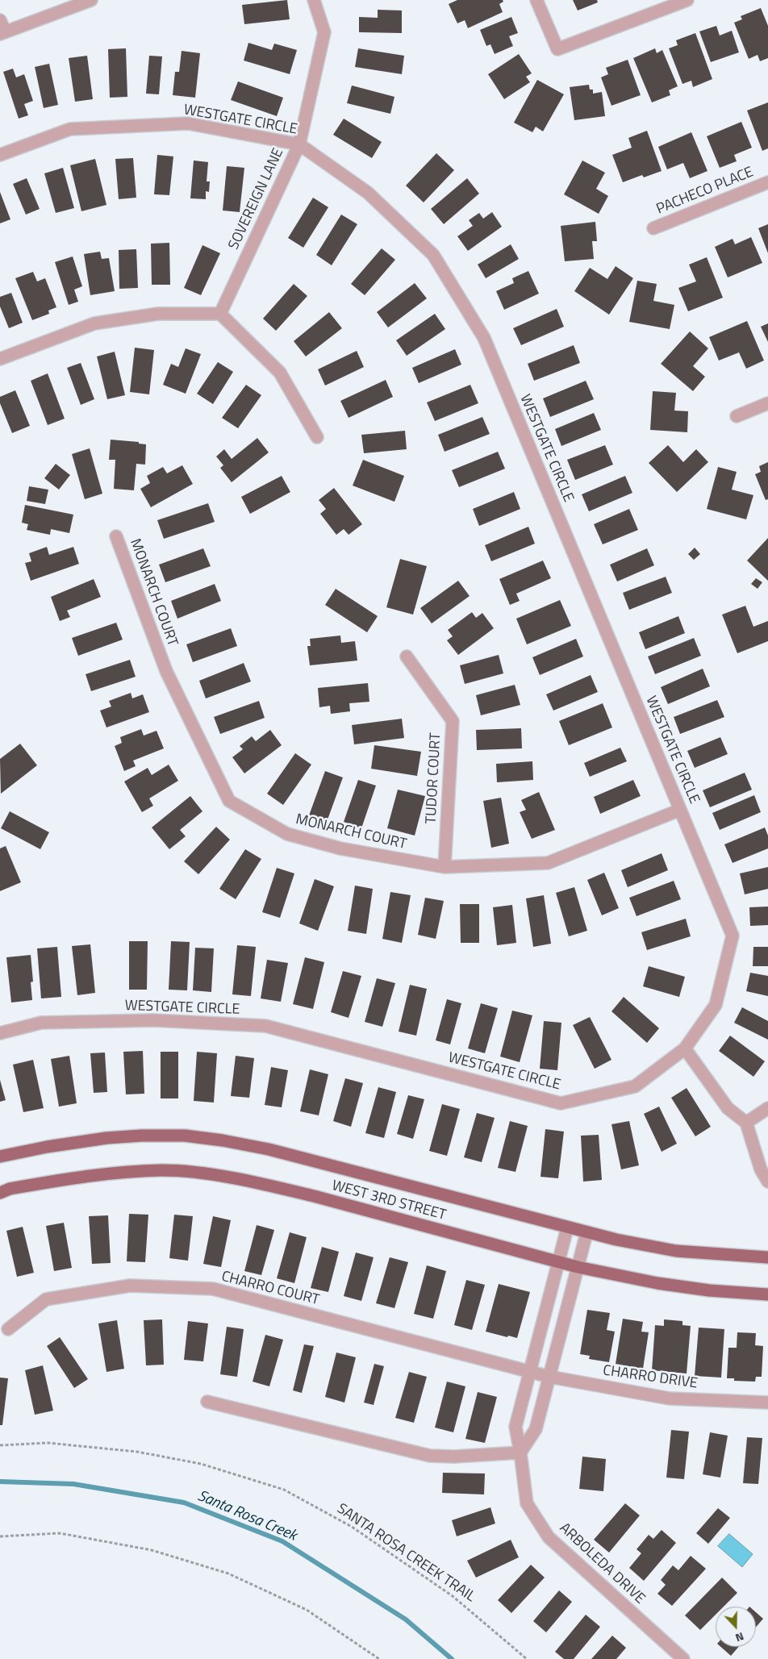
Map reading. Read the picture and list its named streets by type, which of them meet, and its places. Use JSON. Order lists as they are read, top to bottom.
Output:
{
  "streets": {
    "main road": ["WEST 3RD STREET"],
    "street": [
      "WESTGATE CIRCLE",
      "PACHECO PLACE",
      "SOVEREIGN LANE",
      "MONARCH COURT",
      "TUDOR COURT",
      "CHARRO COURT",
      "CHARRO DRIVE",
      "ARBOLEDA DRIVE"
    ],
    "path": ["SANTA ROSA CREEK TRAIL"]
  },
  "crossings": [
    ["WESTGATE CIRCLE", "SOVEREIGN LANE"],
    ["WESTGATE CIRCLE", "MONARCH COURT"],
    ["MONARCH COURT", "TUDOR COURT"],
    ["WEST 3RD STREET", "ARBOLEDA DRIVE"],
    ["CHARRO COURT", "CHARRO DRIVE"],
    ["CHARRO COURT", "ARBOLEDA DRIVE"],
    ["CHARRO DRIVE", "ARBOLEDA DRIVE"]
  ],
  "water": ["Santa Rosa Creek"],
  "north": "bottom"
}
